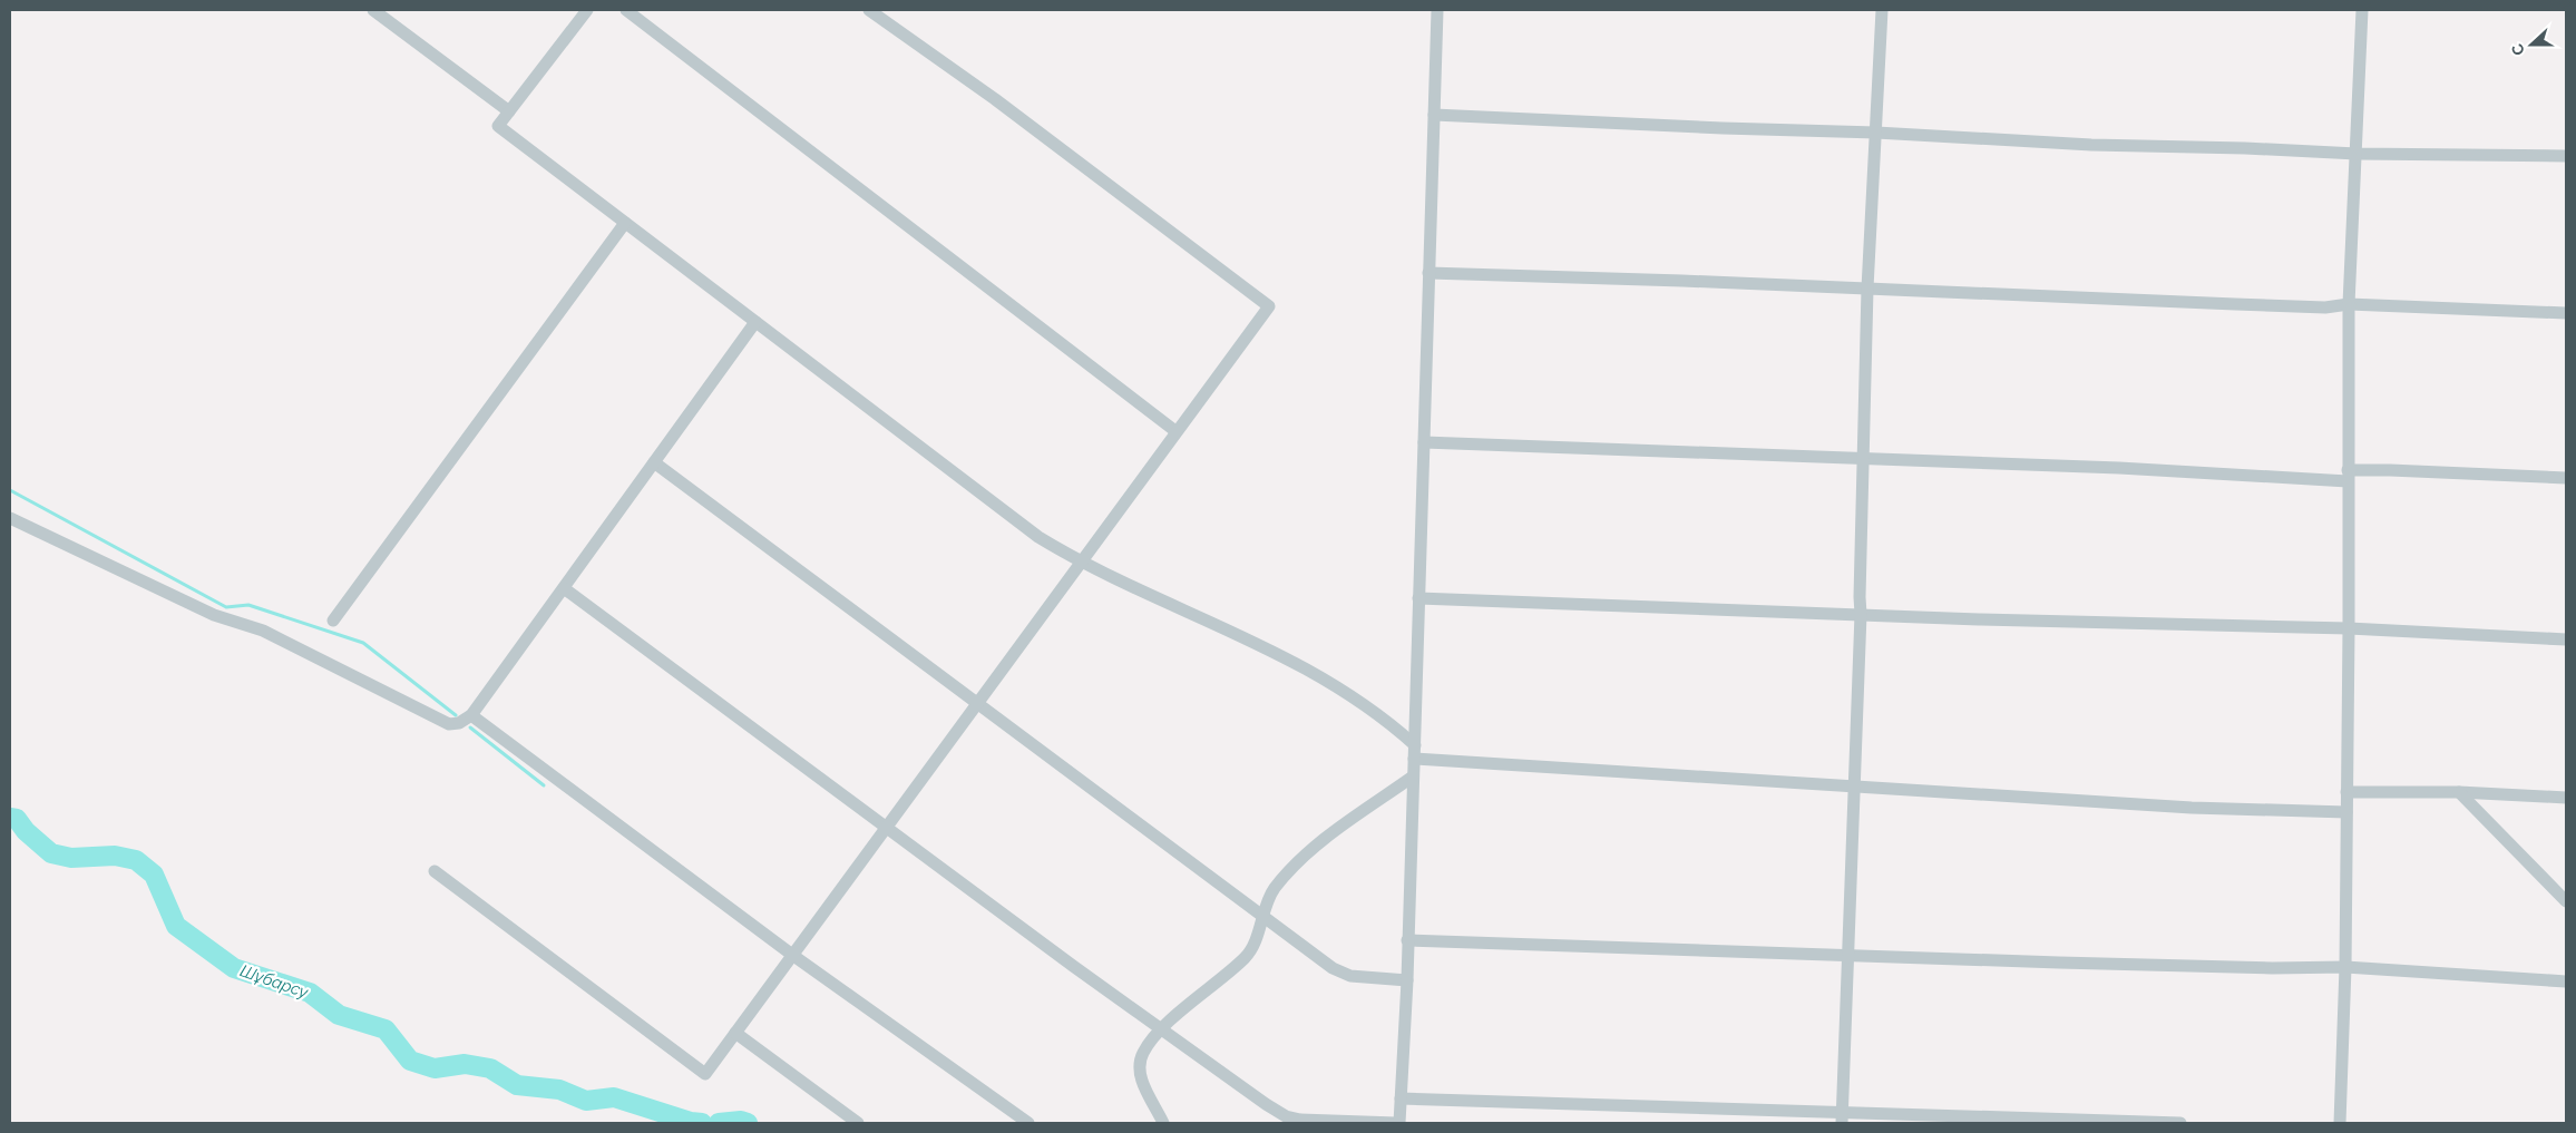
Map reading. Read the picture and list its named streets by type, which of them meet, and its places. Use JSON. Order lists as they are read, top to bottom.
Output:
{
  "water": ["Шұбарсу"],
  "north": "left"
}
